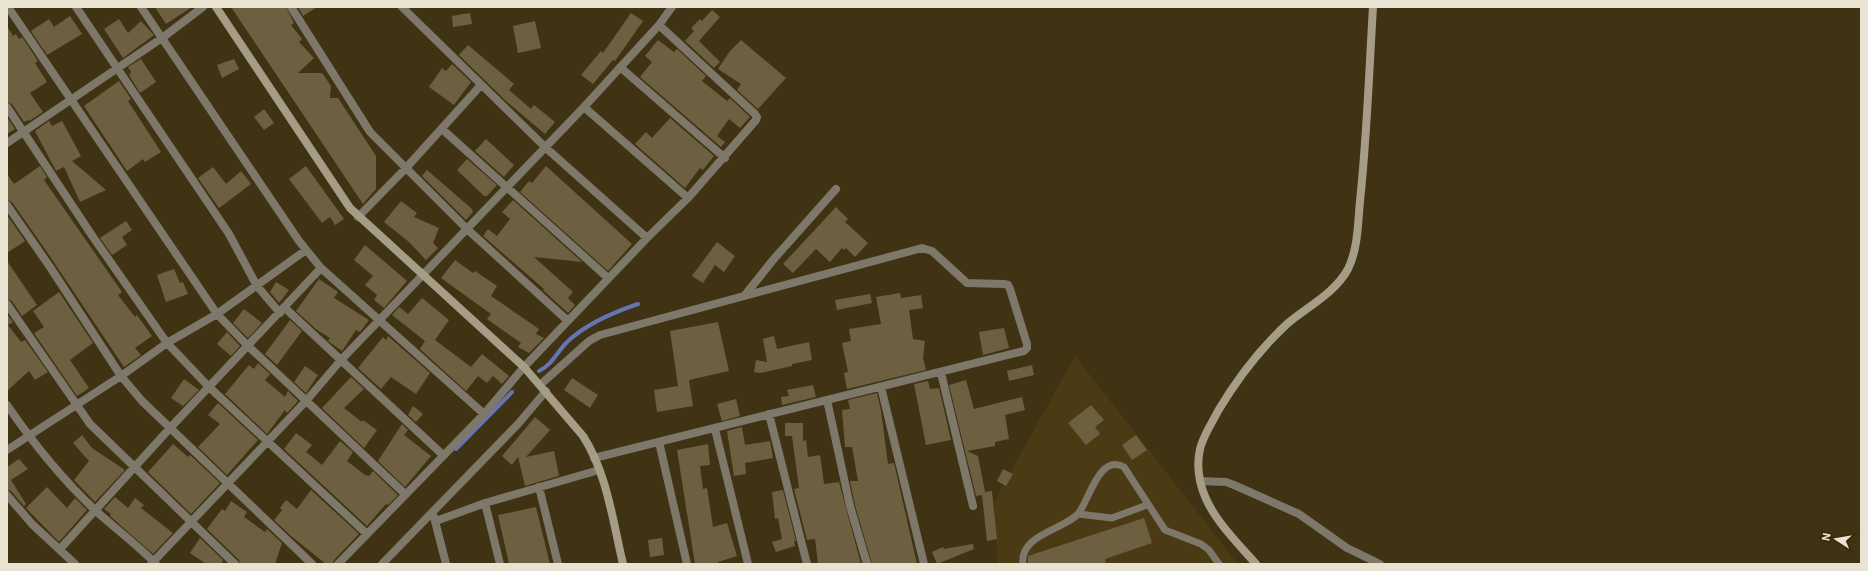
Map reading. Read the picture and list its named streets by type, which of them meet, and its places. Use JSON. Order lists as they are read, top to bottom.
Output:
{
  "north": "left"
}
